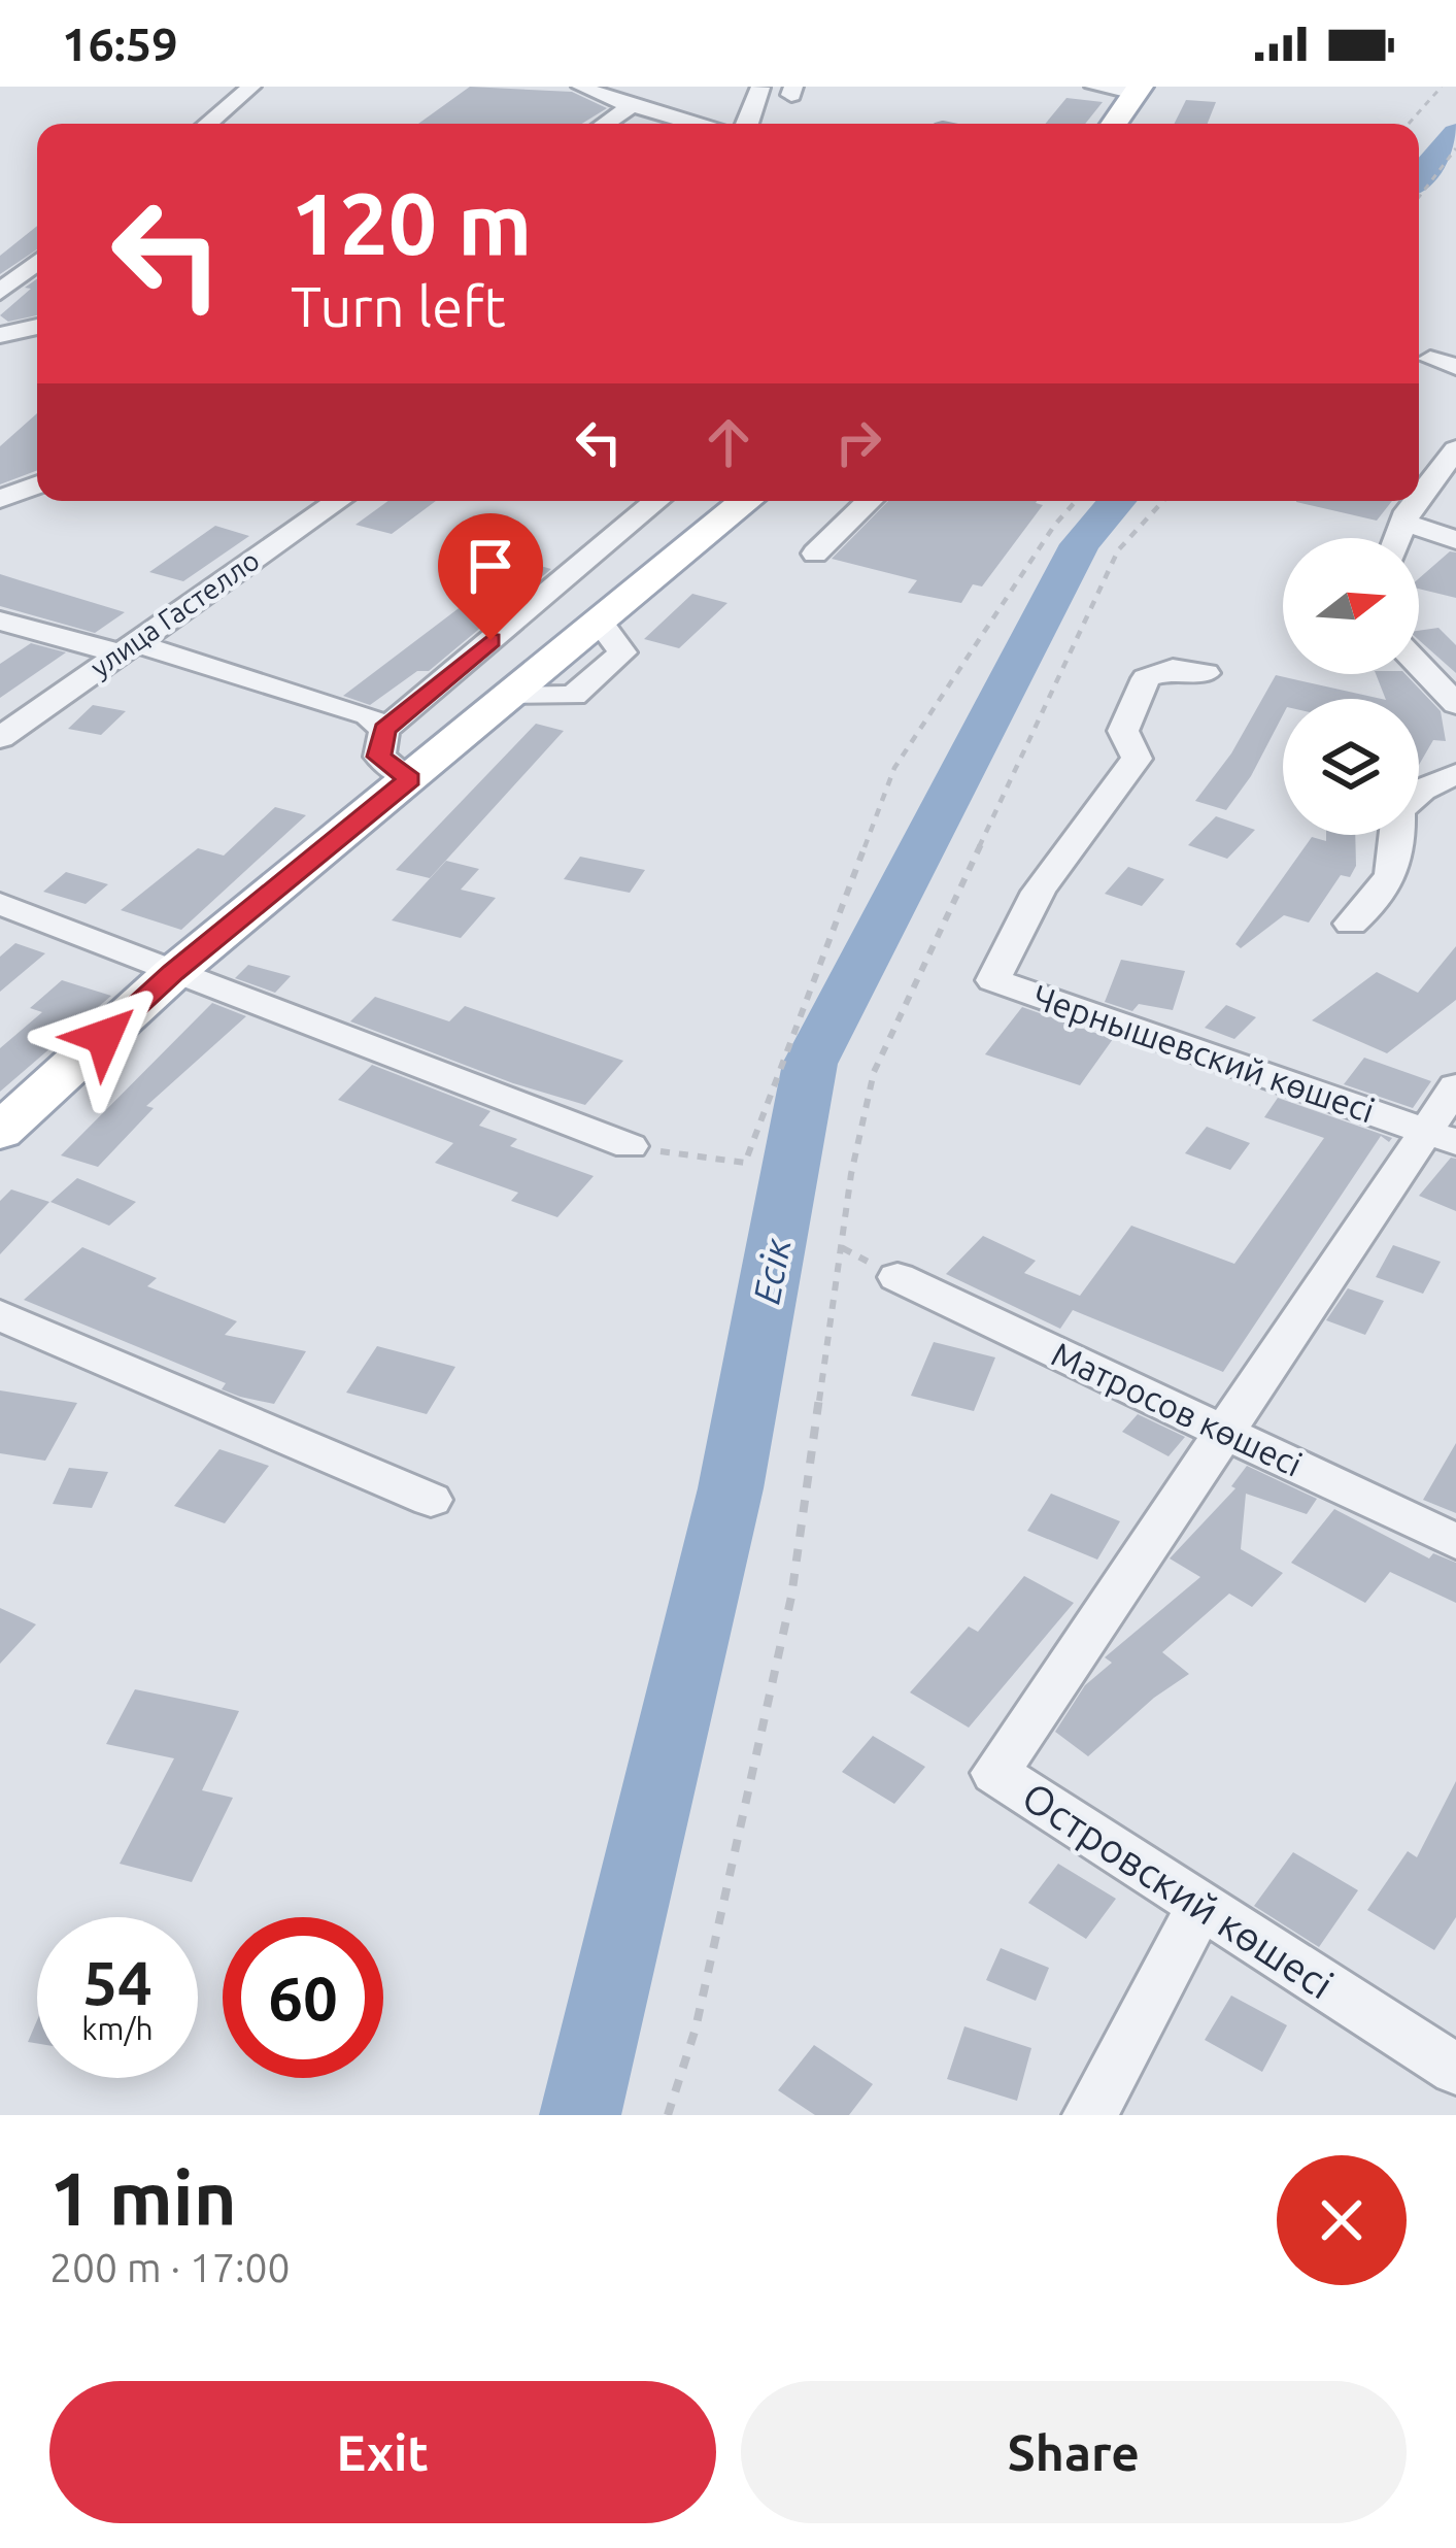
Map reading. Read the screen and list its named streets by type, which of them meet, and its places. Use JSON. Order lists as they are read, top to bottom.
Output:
{
  "streets": {
    "street": [
      "улица Гастелло",
      "Чернышевский көшесі",
      "Матросов көшесі",
      "Островский көшесі"
    ]
  },
  "crossings": [
    ["Матросов көшесі", "Островский көшесі"]
  ],
  "water": ["Есік"],
  "north": "right",
  "page": {
    "status": "16:59",
    "turn": ["120 m", "Turn left"],
    "speed": "54 km/h",
    "limit": "60",
    "heading": ["1 min", "200 m · 17:00"],
    "buttons": ["Exit", "Share"]
  }
}
